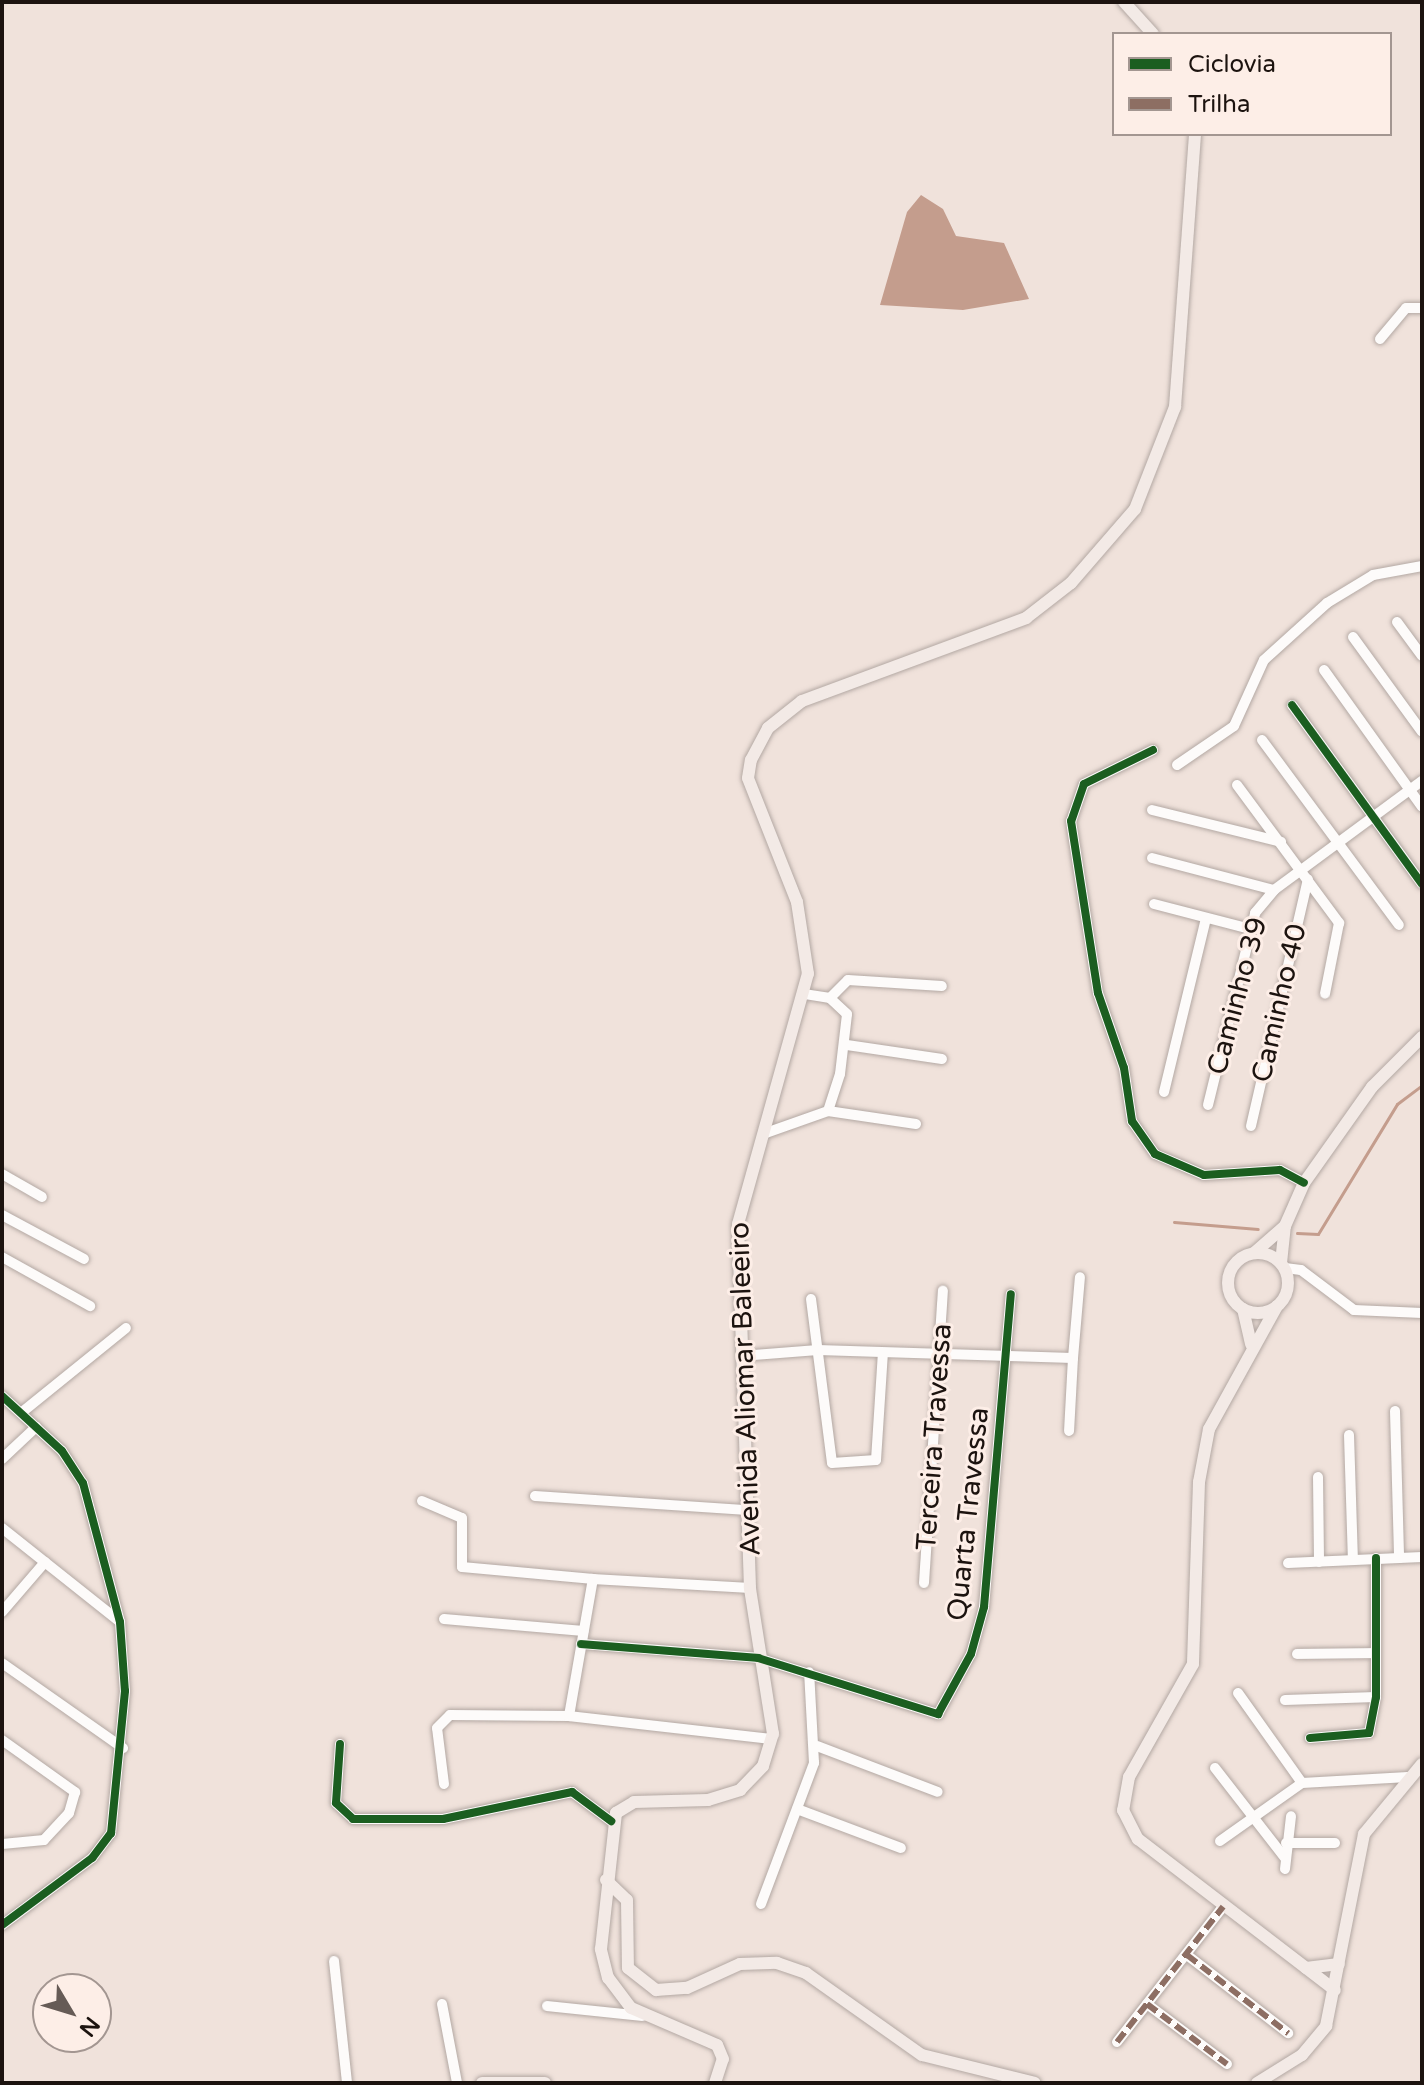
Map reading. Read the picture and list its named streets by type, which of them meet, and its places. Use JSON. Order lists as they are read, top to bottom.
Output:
{
  "streets": {
    "main road": ["Avenida Aliomar Baleeiro"],
    "street": [
      "Caminho 39",
      "Caminho 40",
      "Terceira Travessa",
      "Quarta Travessa"
    ]
  },
  "legend": ["Ciclovia", "Trilha"],
  "north": "bottom right"
}
